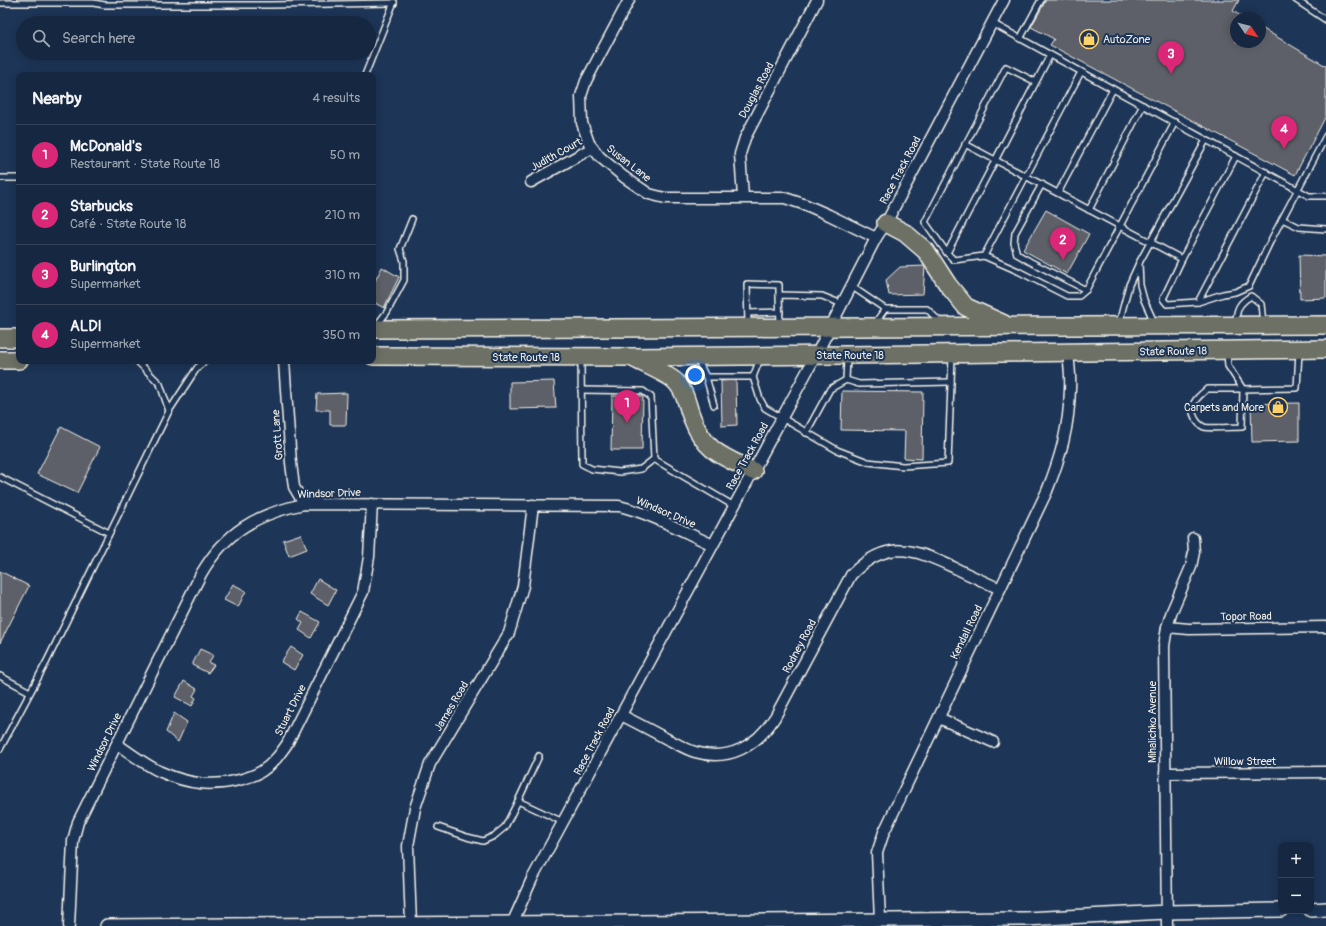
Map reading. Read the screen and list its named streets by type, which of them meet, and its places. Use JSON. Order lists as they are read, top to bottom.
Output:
{
  "streets": {
    "highway": ["State Route 18"],
    "street": [
      "Douglas Road",
      "Judith Court",
      "Susan Lane",
      "Race Track Road",
      "Grott Lane",
      "Windsor Drive",
      "Topor Road",
      "Kendall Road",
      "Rodney Road",
      "James Road",
      "Stuart Drive",
      "Mihalichko Avenue",
      "Willow Street"
    ]
  },
  "crossings": [
    ["Douglas Road", "Susan Lane"],
    ["Judith Court", "Susan Lane"],
    ["Susan Lane", "Race Track Road"],
    ["Race Track Road", "State Route 18"],
    ["Race Track Road", "Windsor Drive"],
    ["Race Track Road", "Rodney Road"],
    ["State Route 18", "Kendall Road"],
    ["Grott Lane", "Windsor Drive"],
    ["Windsor Drive", "James Road"],
    ["Windsor Drive", "Stuart Drive"],
    ["Topor Road", "Mihalichko Avenue"],
    ["Kendall Road", "Rodney Road"],
    ["Mihalichko Avenue", "Willow Street"]
  ],
  "places": {
    "shop": ["AutoZone", "Carpets and More"]
  },
  "north": "bottom right",
  "page": {
    "search": "Search here",
    "pins": [
      "3",
      "4",
      "2",
      "1"
    ],
    "heading": ["Nearby", "4 results"],
    "list": [
      {
        "mark": "1",
        "name": "McDonald's",
        "note": "Restaurant · State Route 18",
        "value": "50 m"
      },
      {
        "mark": "2",
        "name": "Starbucks",
        "note": "Café · State Route 18",
        "value": "210 m"
      },
      {
        "mark": "3",
        "name": "Burlington",
        "note": "Supermarket",
        "value": "310 m"
      },
      {
        "mark": "4",
        "name": "ALDI",
        "note": "Supermarket",
        "value": "350 m"
      }
    ],
    "map_buttons": ["+", "−"]
  }
}
